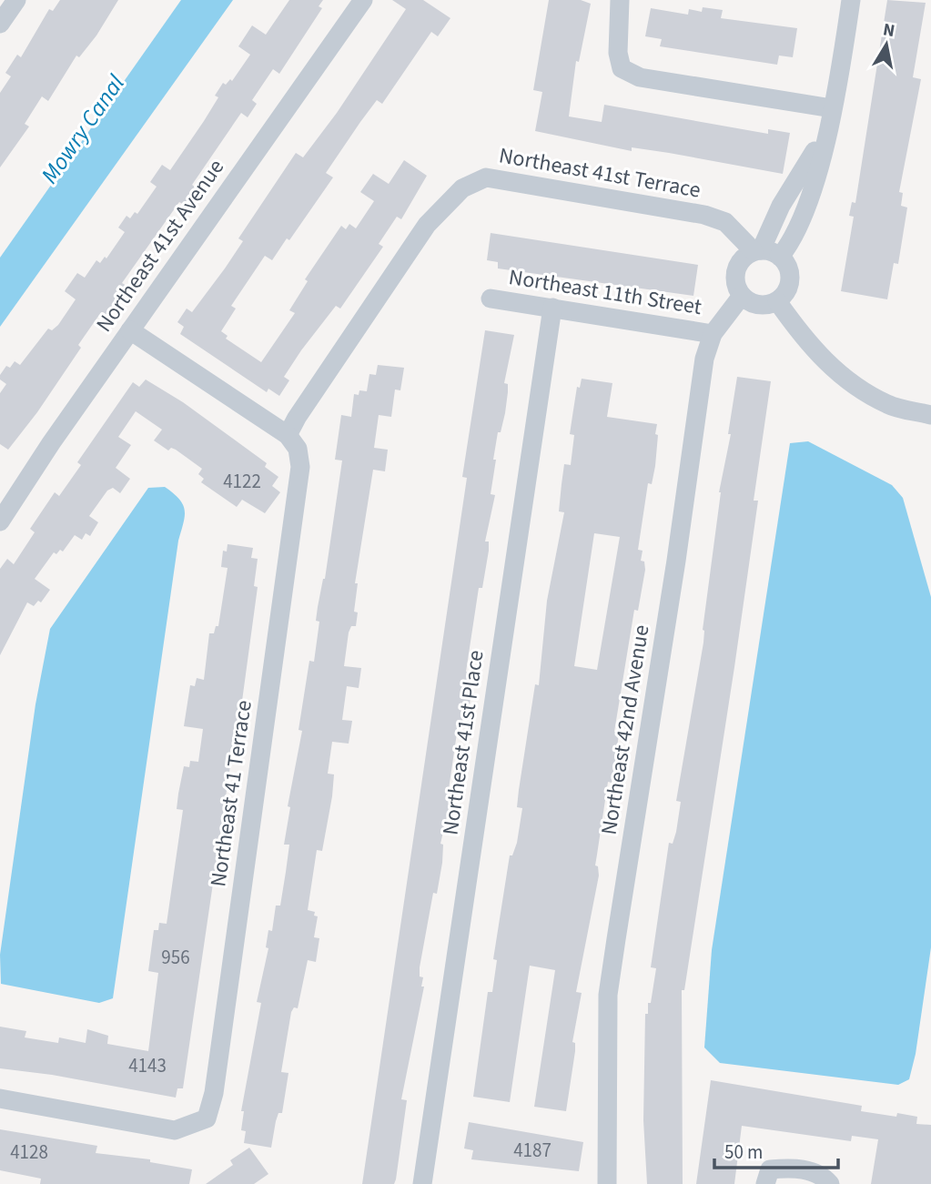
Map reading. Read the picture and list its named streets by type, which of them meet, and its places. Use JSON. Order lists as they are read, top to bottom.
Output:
{
  "streets": {
    "street": [
      "Northeast 41st Terrace",
      "Northeast 41st Avenue",
      "Northeast 11th Street",
      "Northeast 42nd Avenue",
      "Northeast 41st Place",
      "Northeast 41 Terrace"
    ]
  },
  "crossings": [
    ["Northeast 41st Terrace", "Northeast 42nd Avenue"],
    ["Northeast 41st Terrace", "Northeast 41 Terrace"],
    ["Northeast 11th Street", "Northeast 42nd Avenue"],
    ["Northeast 11th Street", "Northeast 41st Place"]
  ],
  "water": ["Mowry Canal"],
  "house_numbers": [
    "4122",
    "956",
    "4143",
    "4187",
    "4128"
  ],
  "scale_bar": "50 m",
  "north": "top"
}
